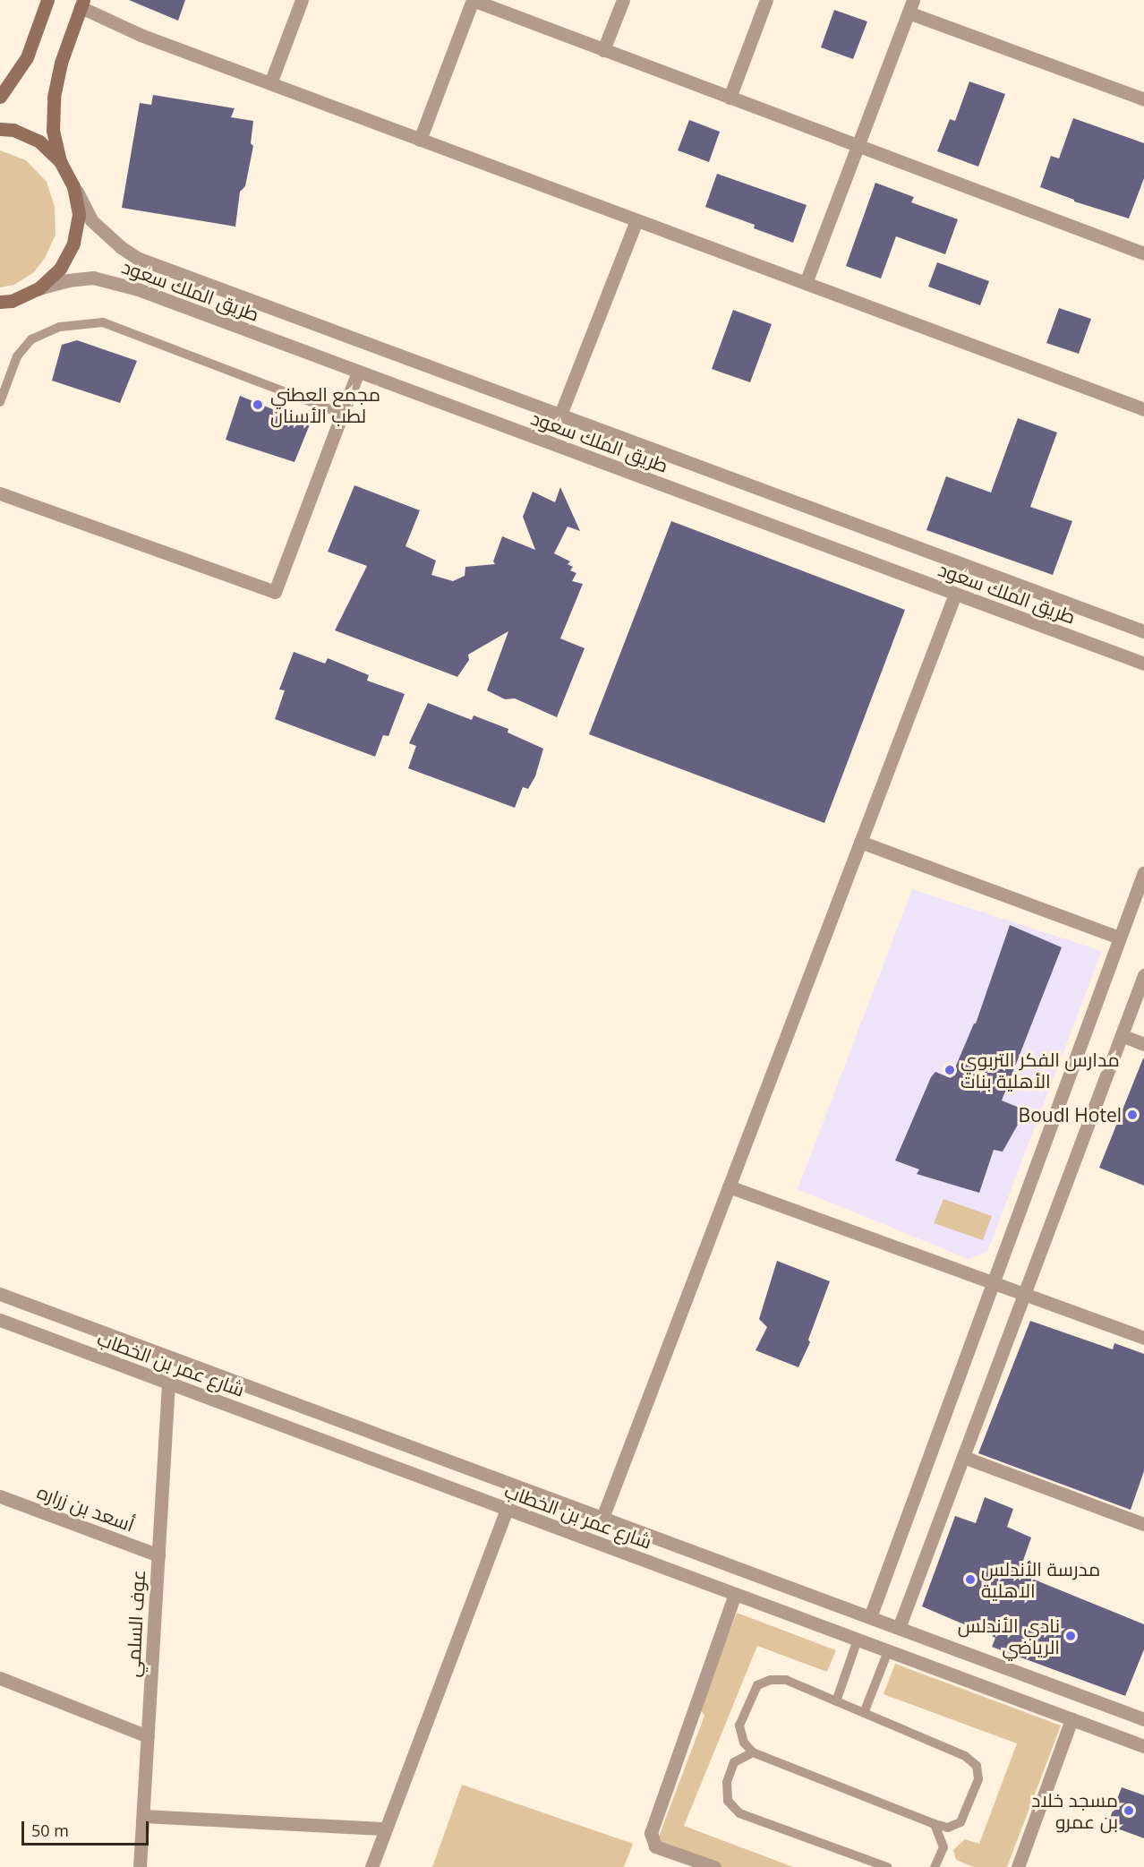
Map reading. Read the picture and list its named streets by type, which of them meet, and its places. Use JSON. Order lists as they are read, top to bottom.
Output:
{
  "streets": {
    "street": [
      "طريق الملك سعود",
      "شارع عمر بن الخطاب",
      "أسعد بن زراره",
      "عوف السلمي"
    ]
  },
  "crossings": [
    ["شارع عمر بن الخطاب", "عوف السلمي"],
    ["أسعد بن زراره", "عوف السلمي"]
  ],
  "places": [
    "مجمع العطني لطب الأسنان",
    "مدارس الفكر التربوي الأهلية بنات",
    "Boudl Hotel",
    "مدرسة الأندلس الاهلية",
    "نادي الأندلس الرياضي",
    "مسجد خلاد بن عمرو"
  ],
  "scale_bar": "50 m"
}
